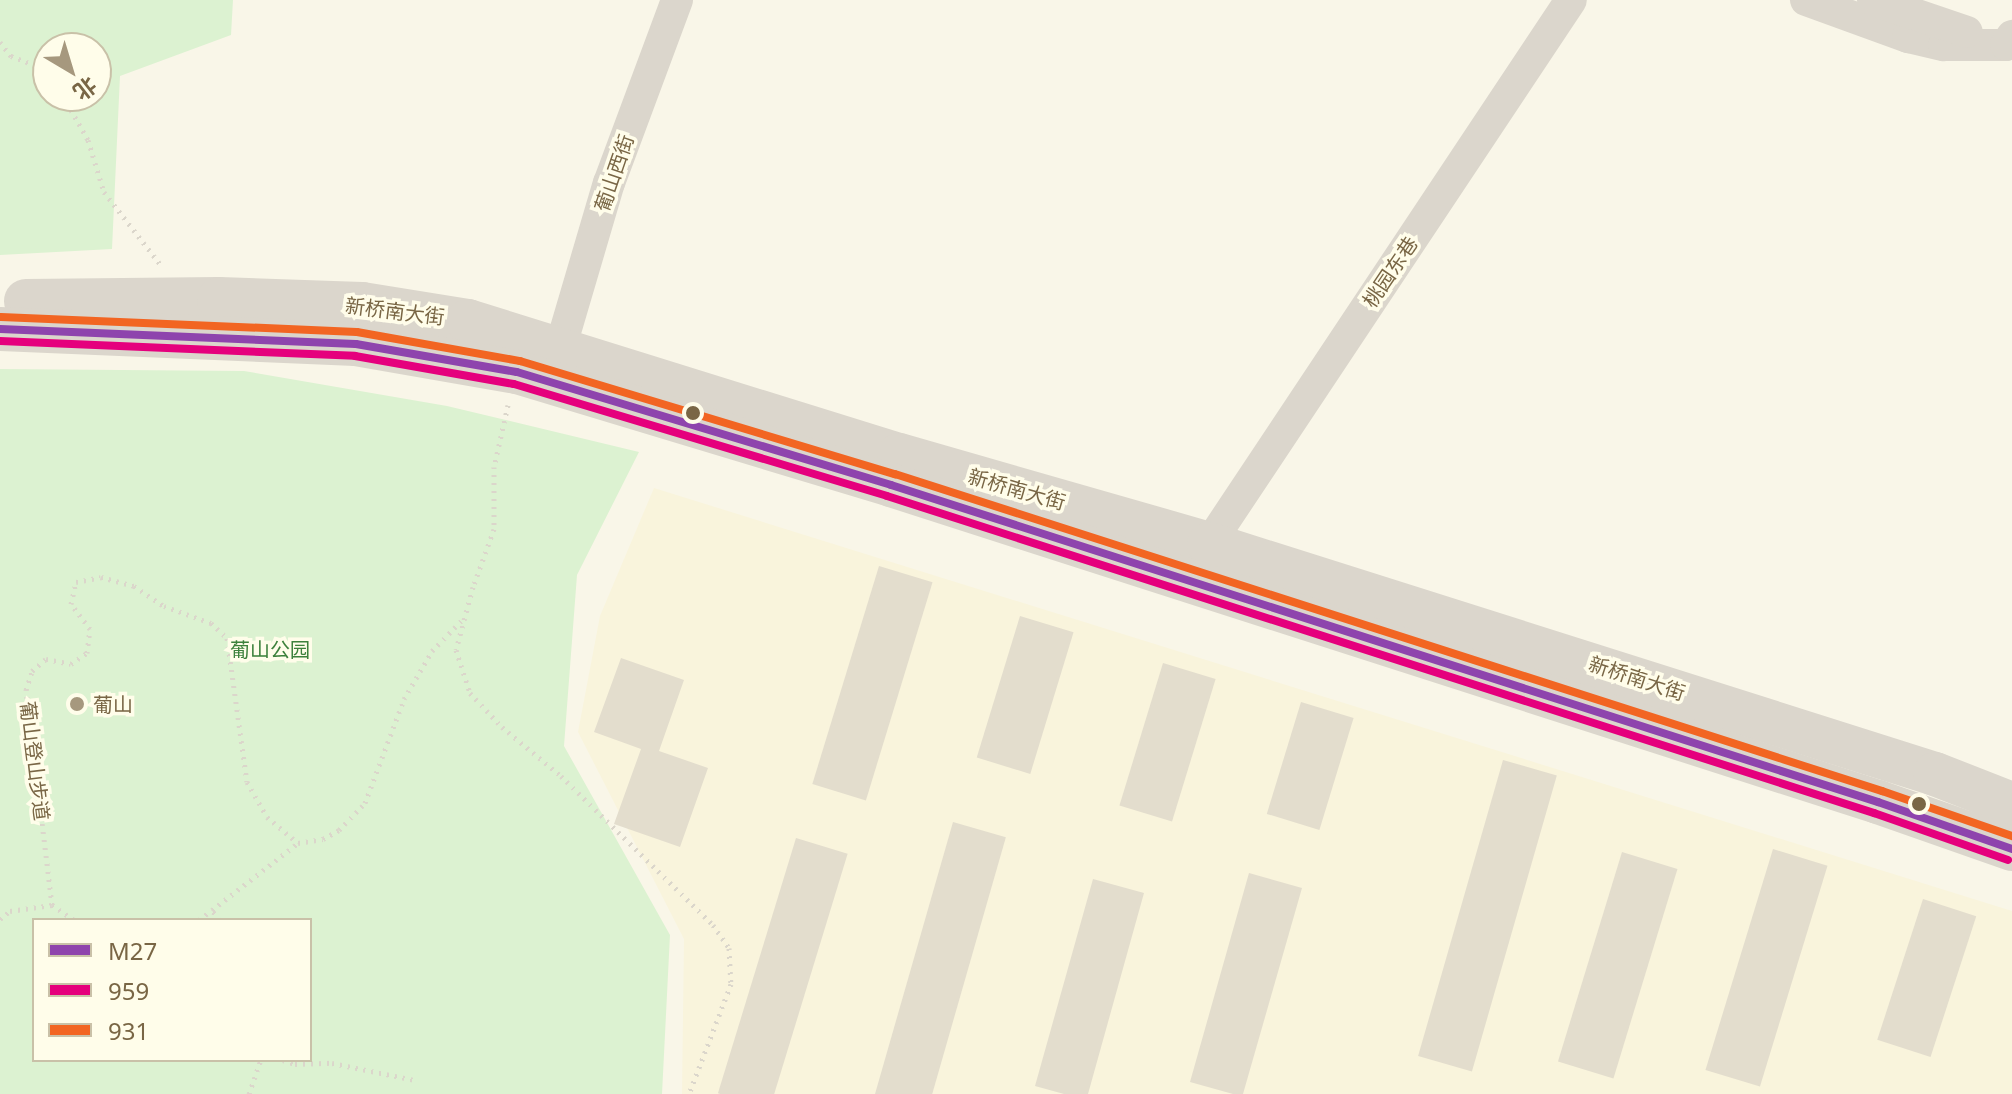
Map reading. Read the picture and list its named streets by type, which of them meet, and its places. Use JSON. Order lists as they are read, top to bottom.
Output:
{
  "streets": {
    "main road": ["新桥南大街"],
    "street": ["葡山西街", "桃园东巷"],
    "path": ["葡山登山步道"]
  },
  "crossings": [
    ["葡山西街", "新桥南大街"],
    ["桃园东巷", "新桥南大街"]
  ],
  "parks": ["葡山公园"],
  "places": ["葡山"],
  "lines": ["transit line 931", "transit line M27", "transit line 959"],
  "legend": ["M27", "959", "931"],
  "north": "bottom right"
}
